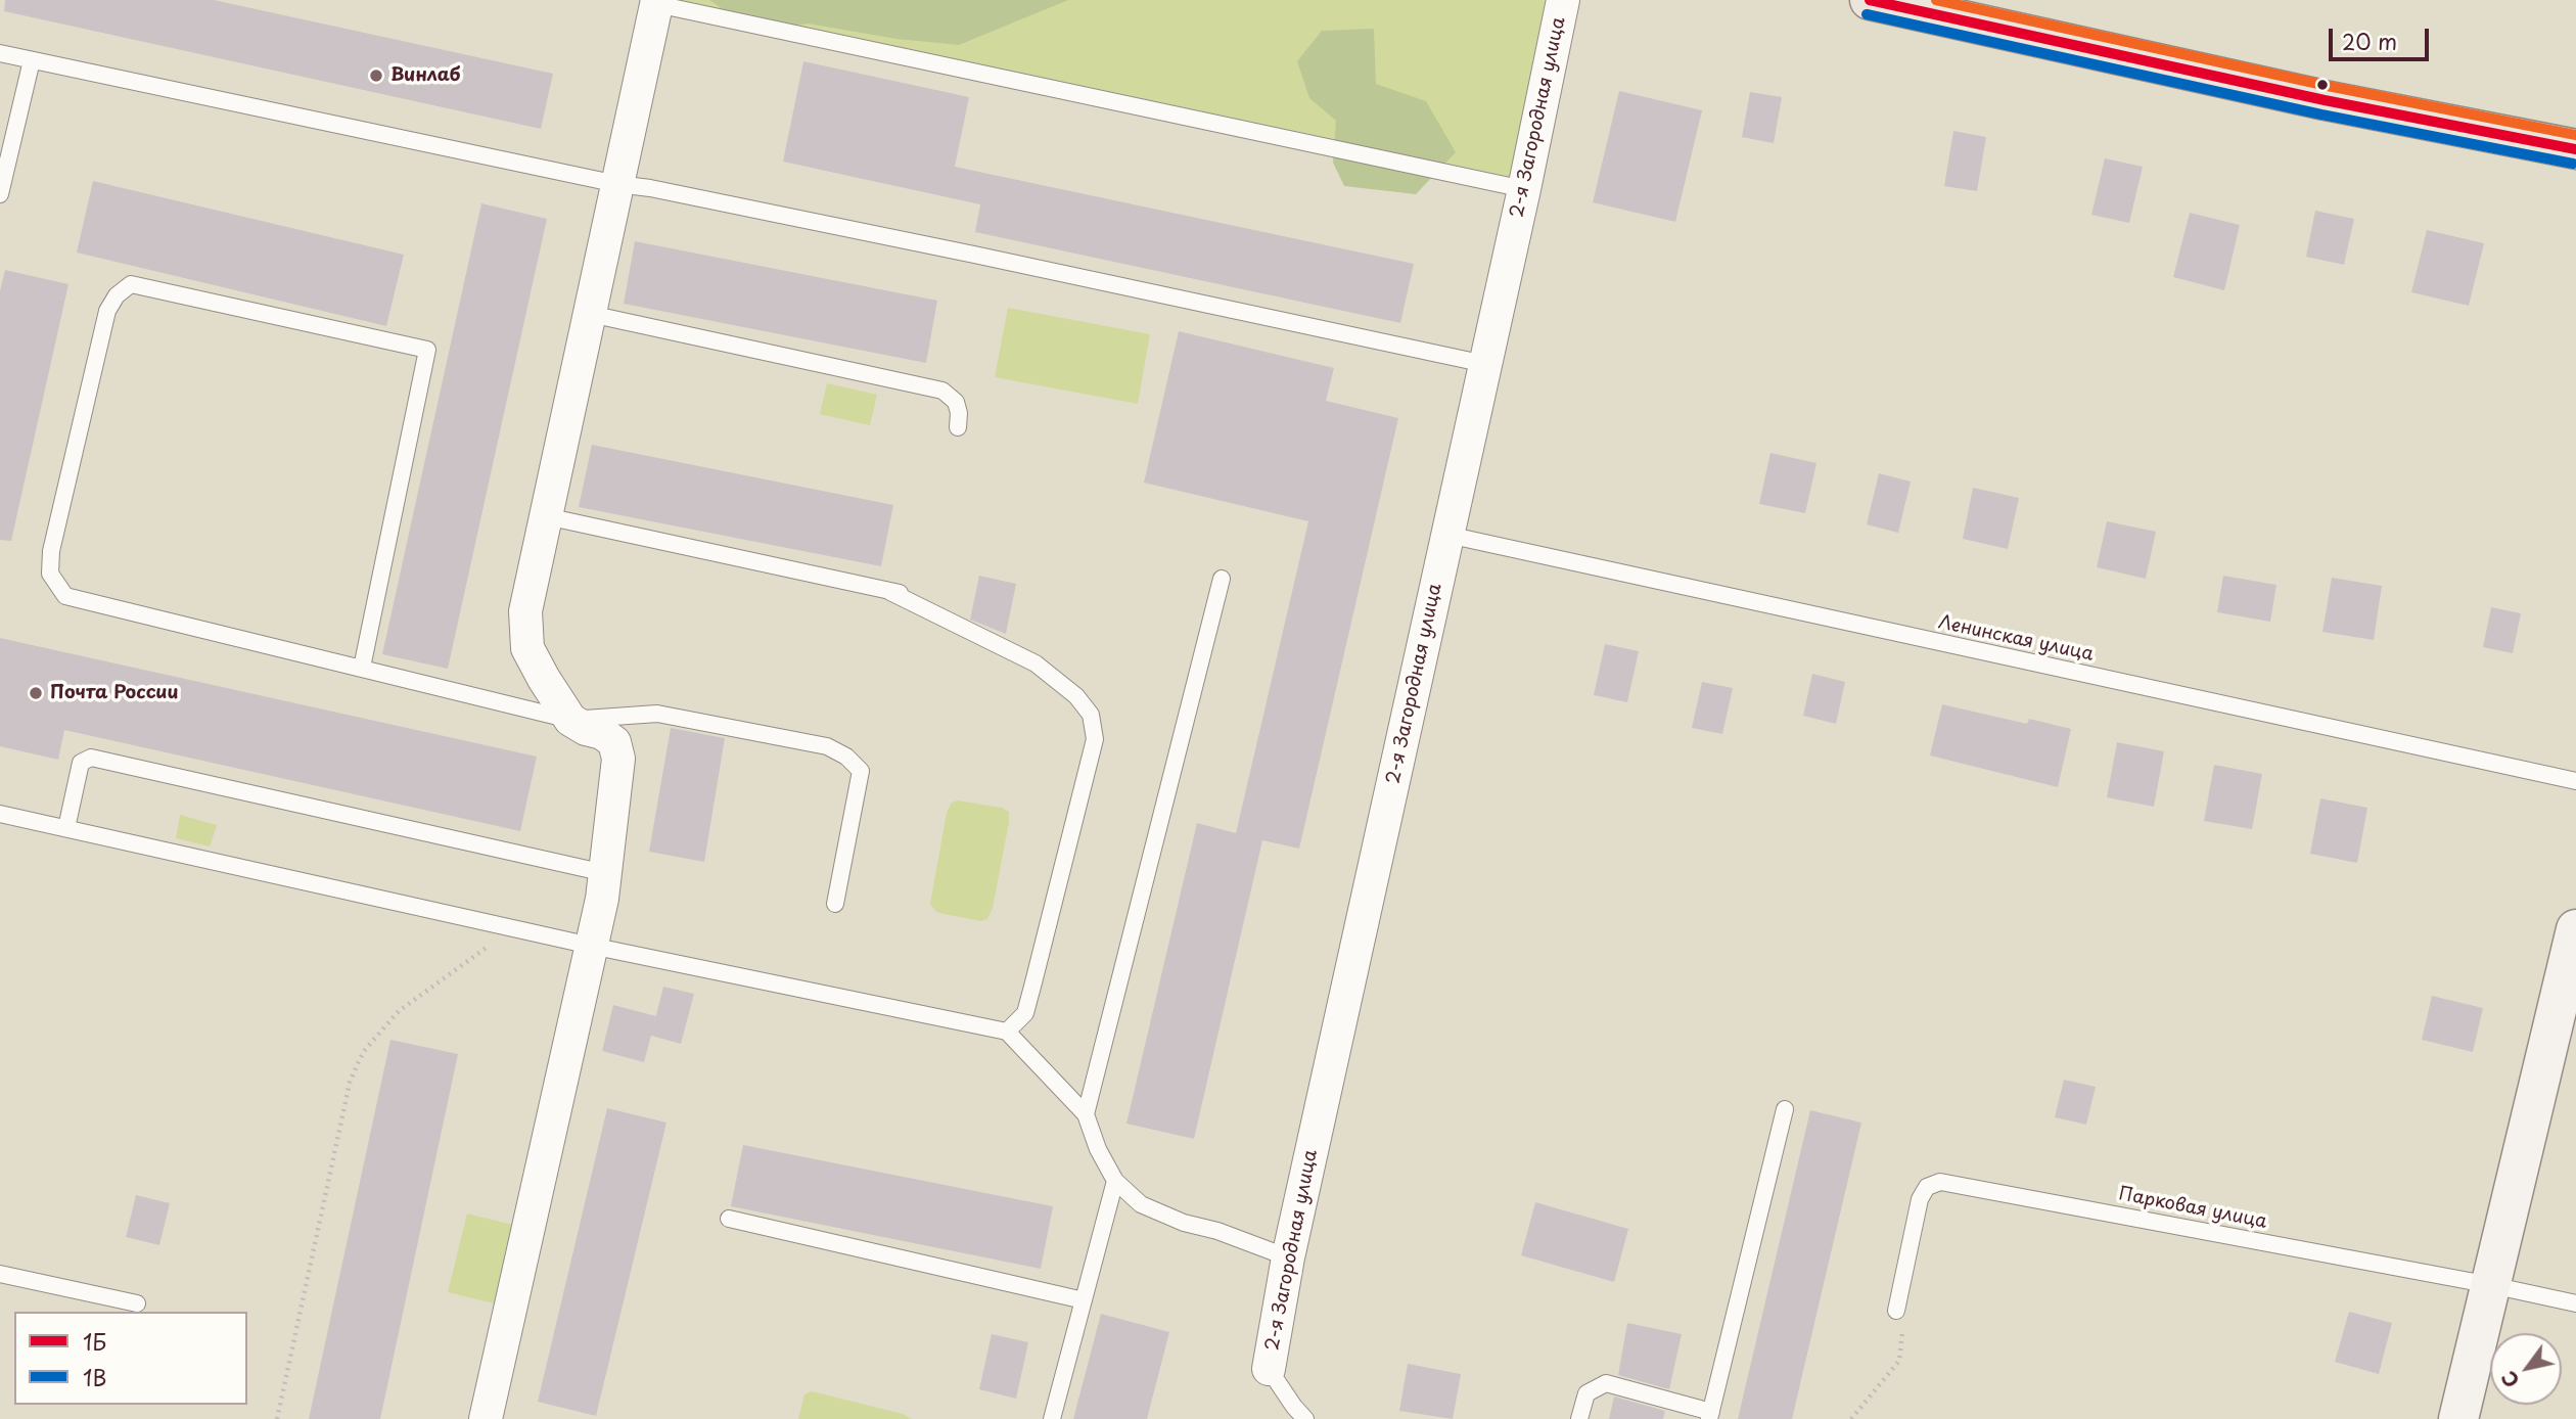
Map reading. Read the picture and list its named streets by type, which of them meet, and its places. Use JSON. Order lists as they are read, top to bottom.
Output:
{
  "streets": {
    "street": ["2-я Загородная улица"],
    "lane": ["Ленинская улица", "Парковая улица"]
  },
  "crossings": [
    ["2-я Загородная улица", "Ленинская улица"]
  ],
  "places": ["Винлаб", "Почта России"],
  "lines": ["transit line 1Б", "transit line 1В"],
  "legend": ["1Б", "1В"],
  "scale_bar": "20 m",
  "north": "bottom left"
}
